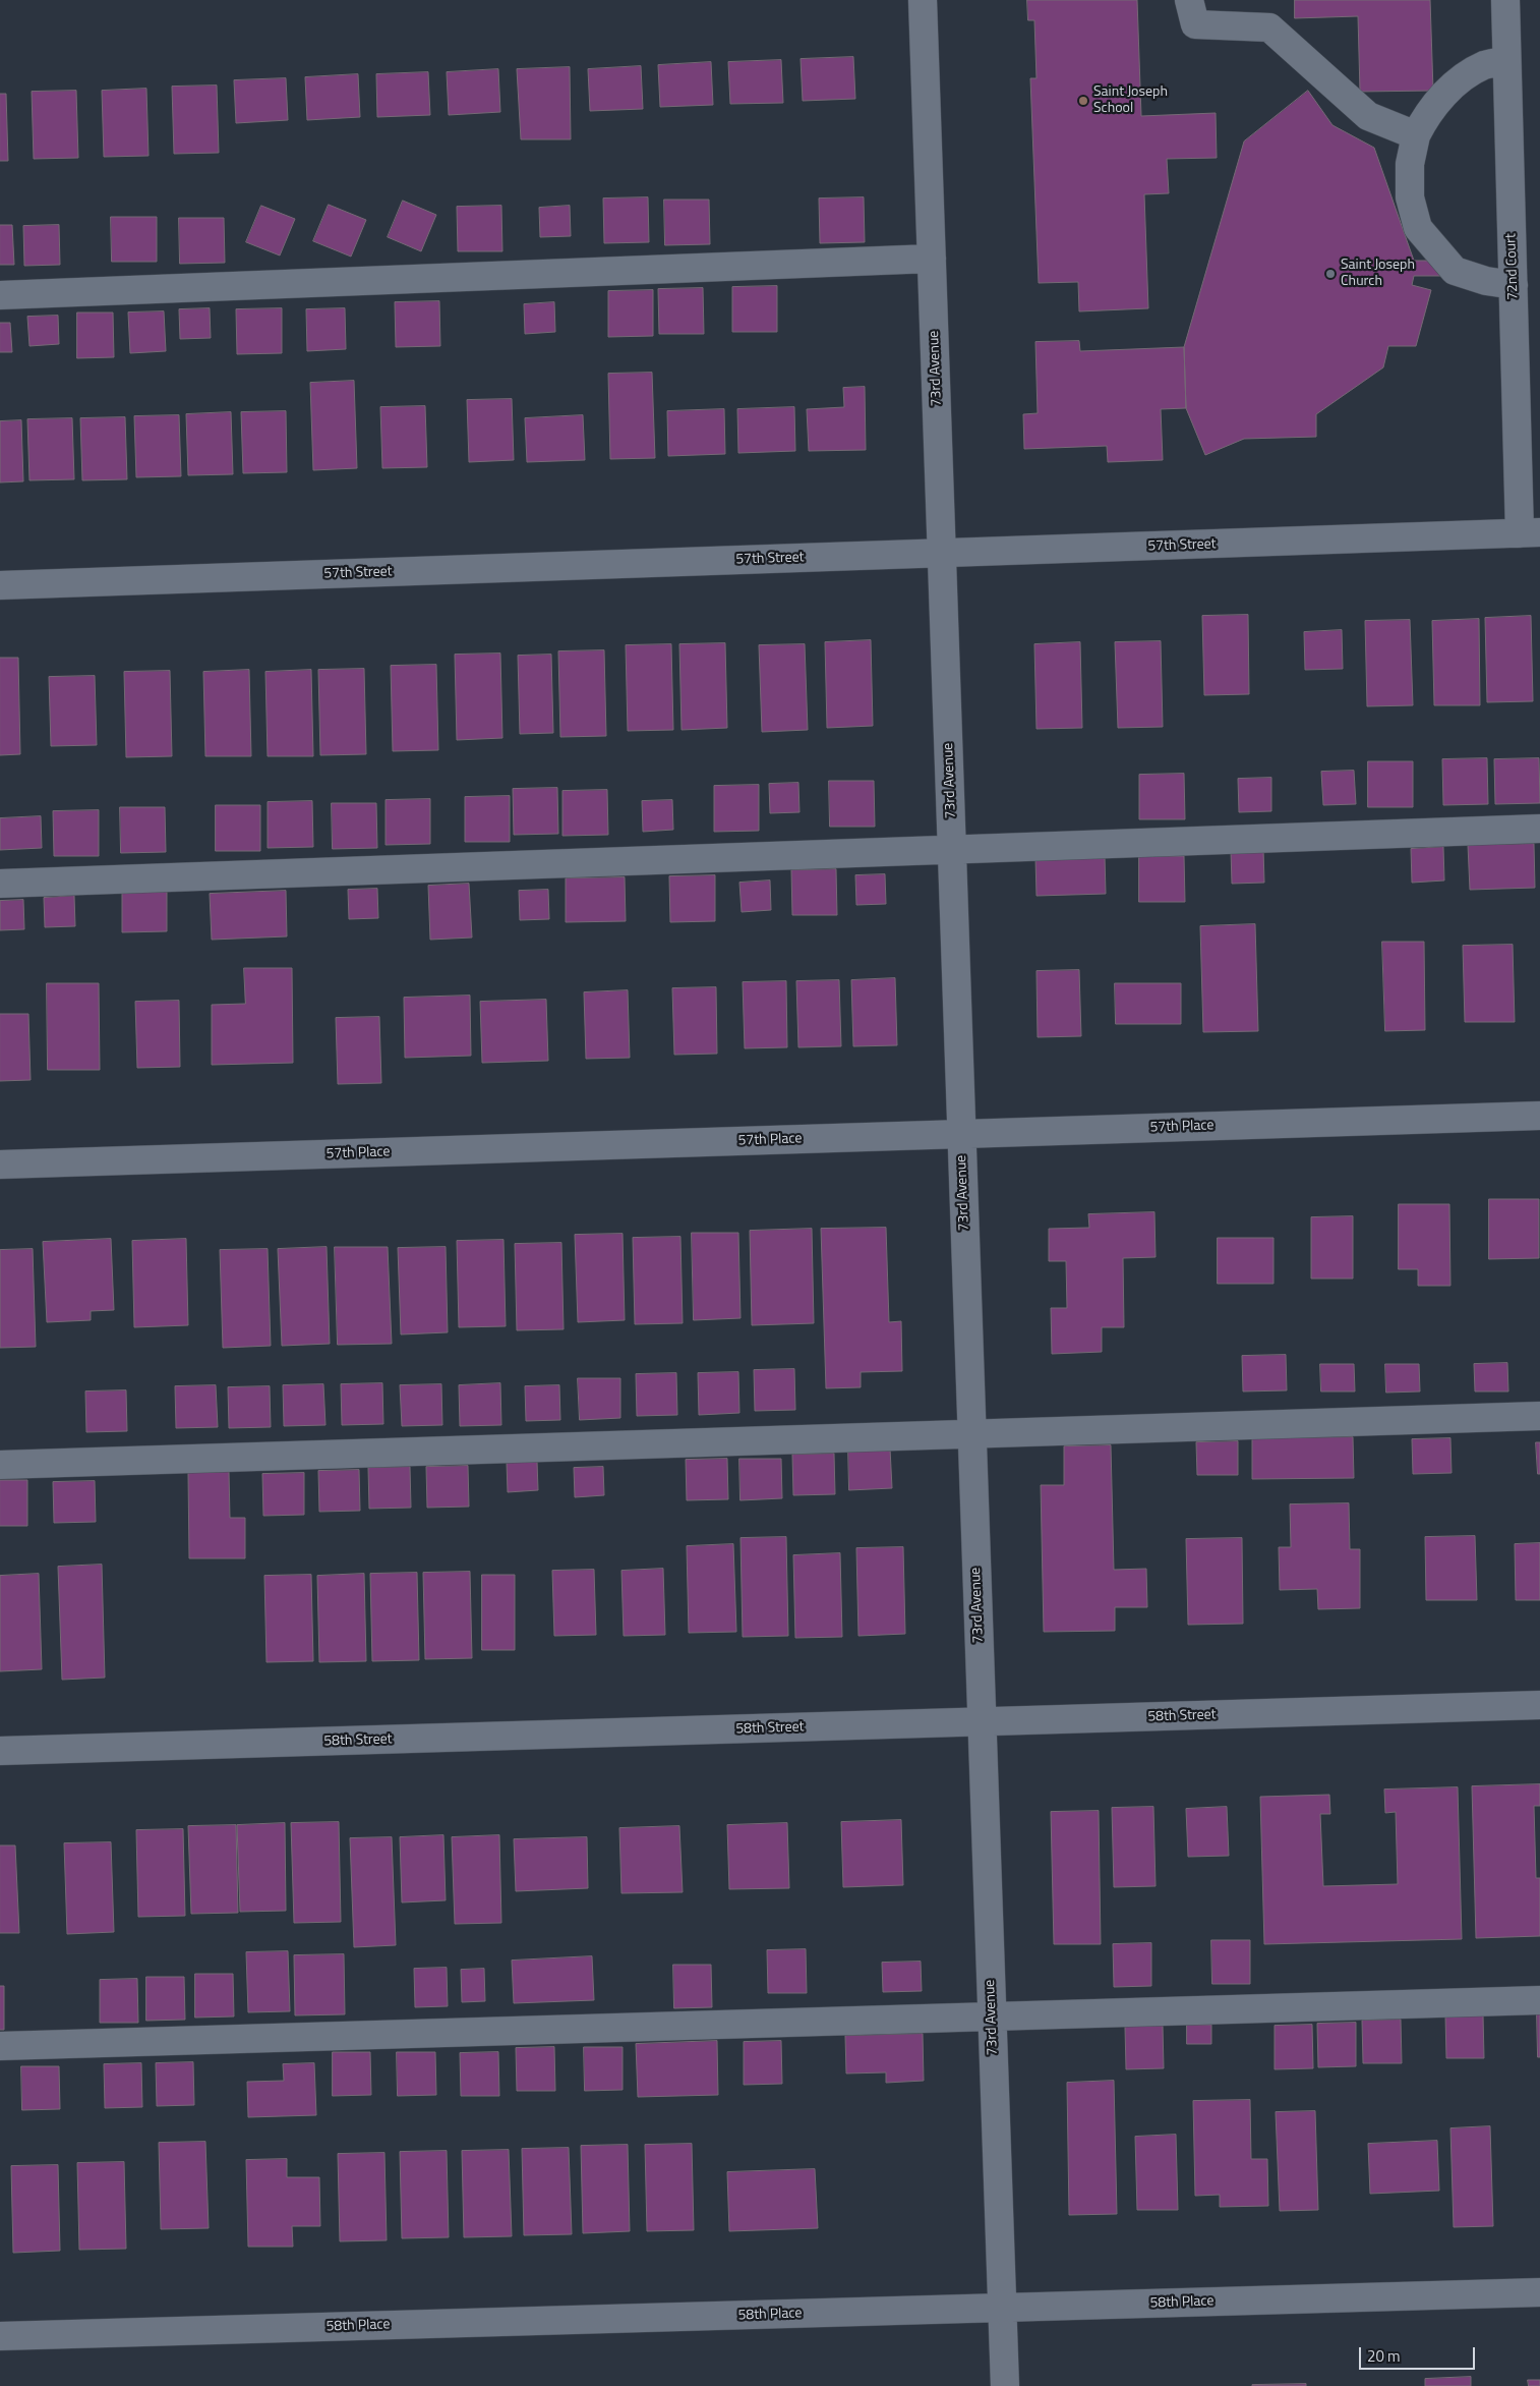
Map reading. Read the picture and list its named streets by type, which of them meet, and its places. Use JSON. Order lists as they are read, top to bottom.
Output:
{
  "streets": {
    "street": [
      "72nd Court",
      "73rd Avenue",
      "57th Street",
      "57th Place",
      "58th Street",
      "58th Place"
    ]
  },
  "crossings": [
    ["72nd Court", "57th Street"],
    ["73rd Avenue", "57th Street"],
    ["73rd Avenue", "57th Place"],
    ["73rd Avenue", "58th Street"],
    ["73rd Avenue", "58th Place"]
  ],
  "places": ["Saint Joseph School", "Saint Joseph Church"],
  "scale_bar": "20 m"
}
